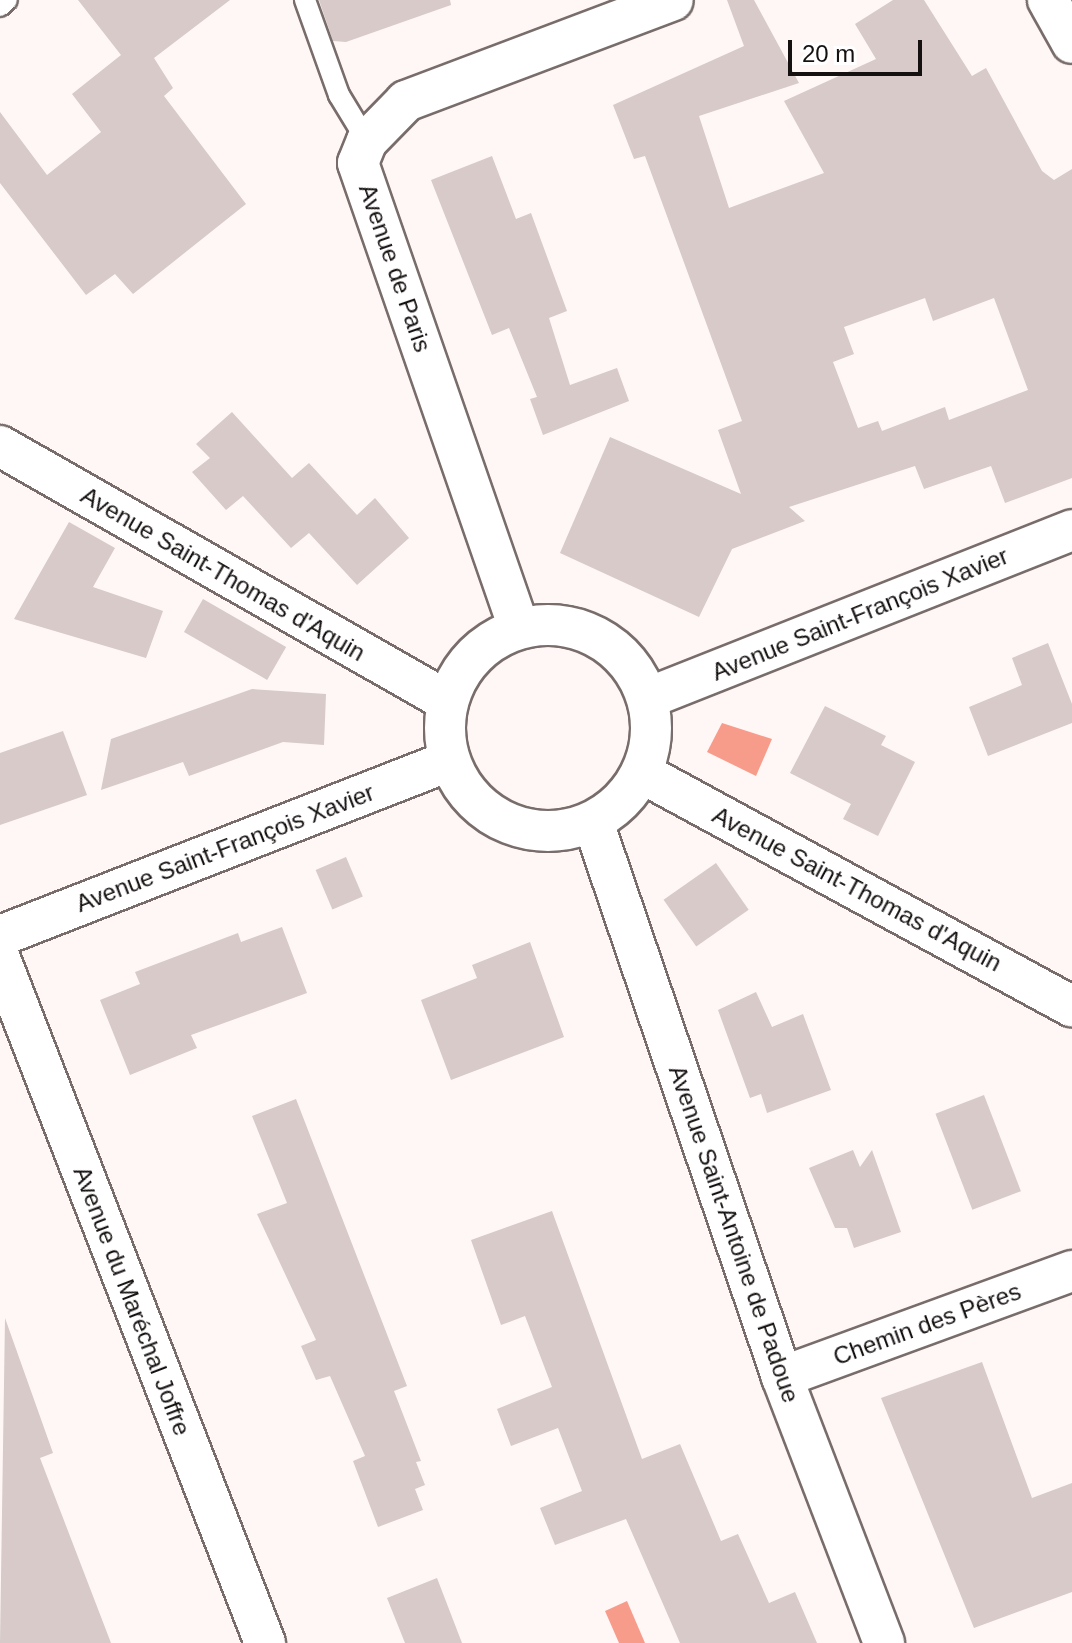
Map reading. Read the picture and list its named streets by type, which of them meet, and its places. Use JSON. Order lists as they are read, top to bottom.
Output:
{
  "streets": {
    "street": [
      "Avenue de Paris",
      "Avenue Saint-Thomas d'Aquin",
      "Avenue Saint-François Xavier",
      "Avenue Saint-Antoine de Padoue",
      "Avenue du Maréchal Joffre",
      "Chemin des Pères"
    ]
  },
  "crossings": [
    ["Avenue de Paris", "Avenue Saint-Thomas d'Aquin"],
    ["Avenue de Paris", "Avenue Saint-François Xavier"],
    ["Avenue de Paris", "Avenue Saint-Antoine de Padoue"],
    ["Avenue Saint-Thomas d'Aquin", "Avenue Saint-François Xavier"],
    ["Avenue Saint-Thomas d'Aquin", "Avenue Saint-Antoine de Padoue"],
    ["Avenue Saint-François Xavier", "Avenue Saint-Antoine de Padoue"],
    ["Avenue Saint-Antoine de Padoue", "Chemin des Pères"]
  ],
  "scale_bar": "20 m"
}
